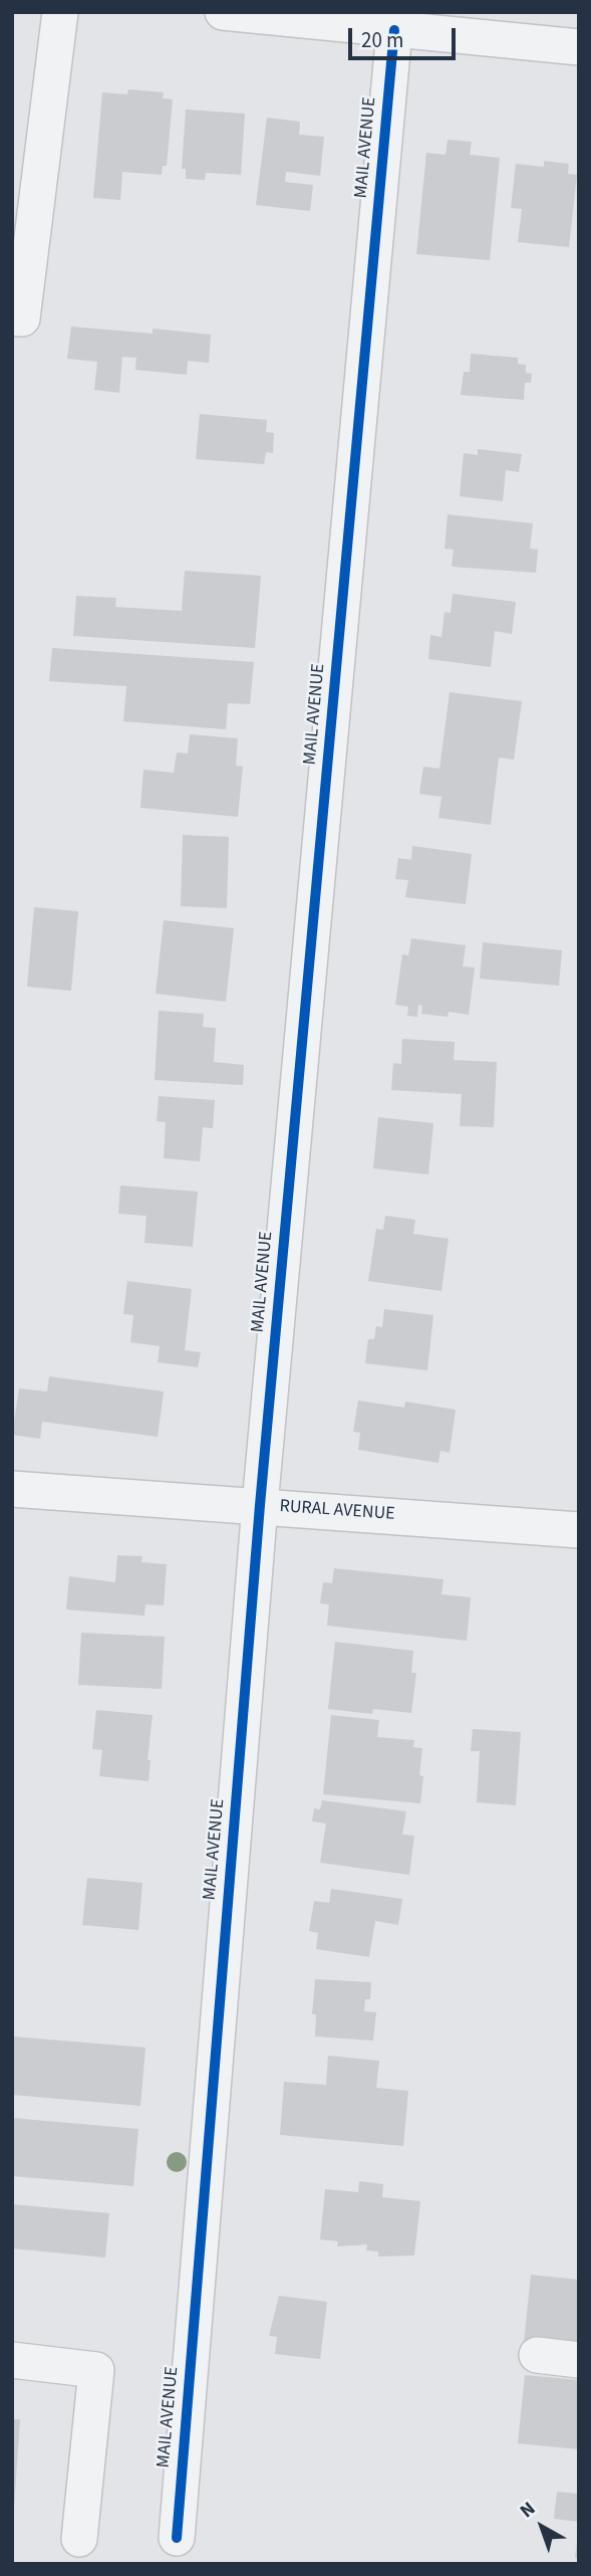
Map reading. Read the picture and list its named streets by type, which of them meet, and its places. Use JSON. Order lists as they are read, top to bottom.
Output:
{
  "streets": {
    "street": ["MAIL AVENUE", "RURAL AVENUE"]
  },
  "crossings": [
    ["MAIL AVENUE", "RURAL AVENUE"]
  ],
  "scale_bar": "20 m",
  "north": "top left"
}
